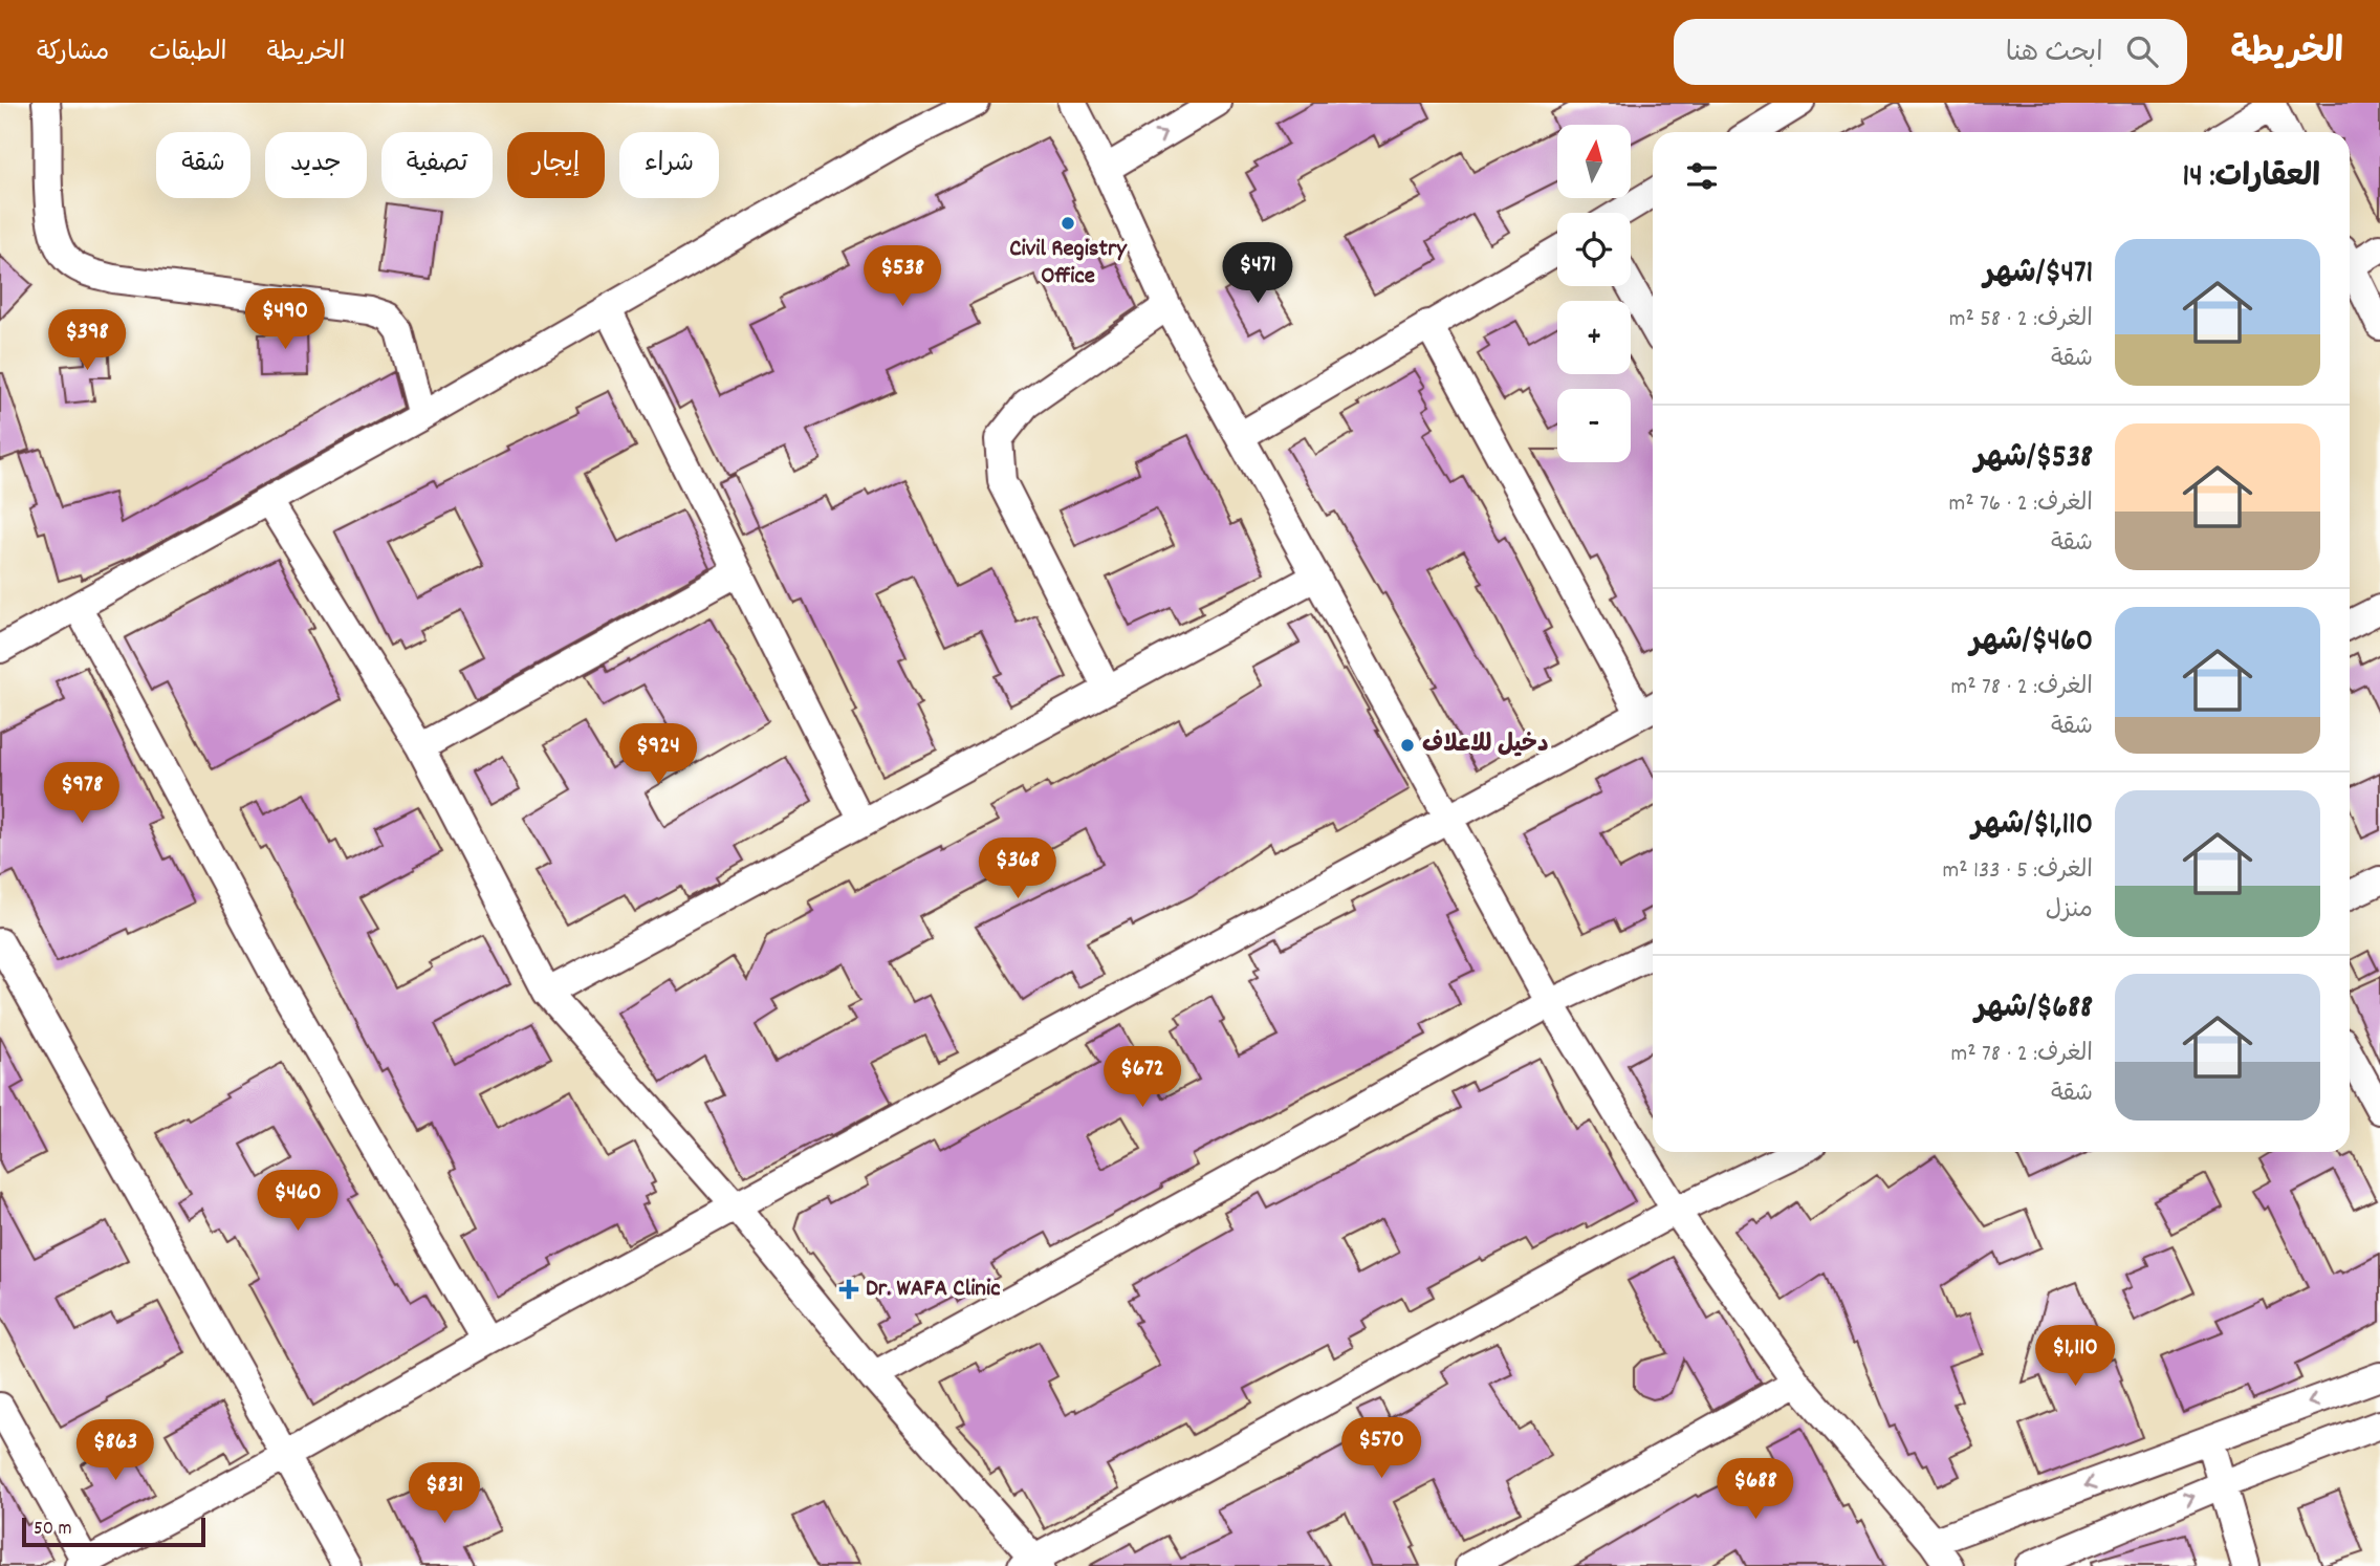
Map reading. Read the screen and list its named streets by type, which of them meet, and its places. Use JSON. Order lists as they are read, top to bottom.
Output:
{
  "places": {
    "other": ["Civil Registry Office", "دخيل للاعلاف"],
    "health": ["Dr. WAFA Clinic"]
  },
  "scale_bar": "50 m",
  "north": "top",
  "page": {
    "header": "الخريطة",
    "search": "ابحث هنا",
    "nav": ["الخريطة", "الطبقات", "مشاركة"],
    "map_buttons": ["+", "−"],
    "chip": [
      "شراء",
      "إيجار",
      "تصفية",
      "جديد",
      "شقة"
    ],
    "heading": "العقارات: 14",
    "list": [
      {
        "name": "$471/شهر",
        "note": "الغرف: 2 · 58 m² · شقة"
      },
      {
        "name": "$538/شهر",
        "note": "الغرف: 2 · 76 m² · شقة"
      },
      {
        "name": "$460/شهر",
        "note": "الغرف: 2 · 78 m² · شقة"
      },
      {
        "name": "$1,110/شهر",
        "note": "الغرف: 5 · 133 m² · منزل"
      },
      {
        "name": "$688/شهر",
        "note": "الغرف: 2 · 78 m² · شقة"
      }
    ],
    "price": [
      "$471",
      "$538",
      "$490",
      "$398",
      "$924",
      "$978",
      "$368",
      "$672",
      "$460",
      "$1,110",
      "$570",
      "$863",
      "$688",
      "$831"
    ],
    "scale": "50 m"
  }
}
